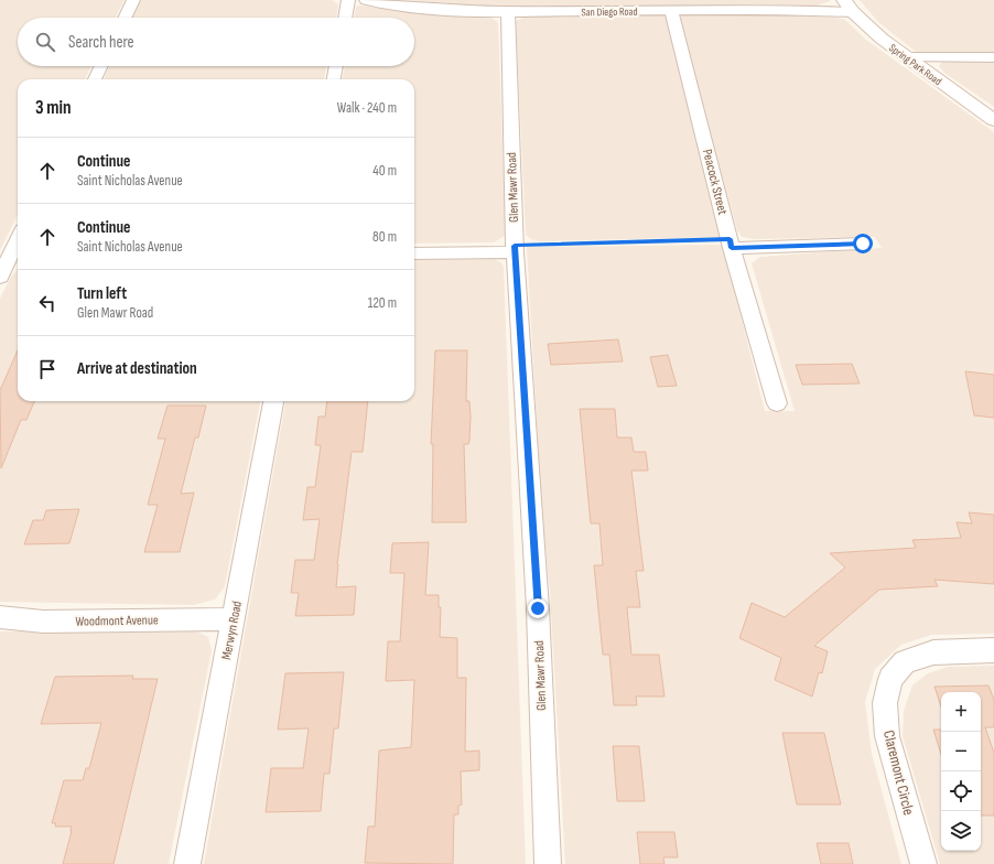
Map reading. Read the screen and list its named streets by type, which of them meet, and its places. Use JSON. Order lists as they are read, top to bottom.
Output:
{
  "streets": {
    "street": [
      "San Diego Road",
      "Spring Park Road",
      "Peacock Street",
      "Glen Mawr Road",
      "Woodmont Avenue",
      "Merwyn Road",
      "Claremont Circle"
    ]
  },
  "crossings": [
    ["San Diego Road", "Spring Park Road"],
    ["San Diego Road", "Peacock Street"],
    ["San Diego Road", "Glen Mawr Road"],
    ["Woodmont Avenue", "Merwyn Road"]
  ],
  "page": {
    "search": "Search here",
    "heading": ["3 min", "Walk · 240 m"],
    "list": [
      ["Continue", "Saint Nicholas Avenue", "40 m"],
      ["Continue", "Saint Nicholas Avenue", "80 m"],
      ["Turn left", "Glen Mawr Road", "120 m"],
      "Arrive at destination"
    ],
    "map_buttons": ["+", "−"]
  }
}
